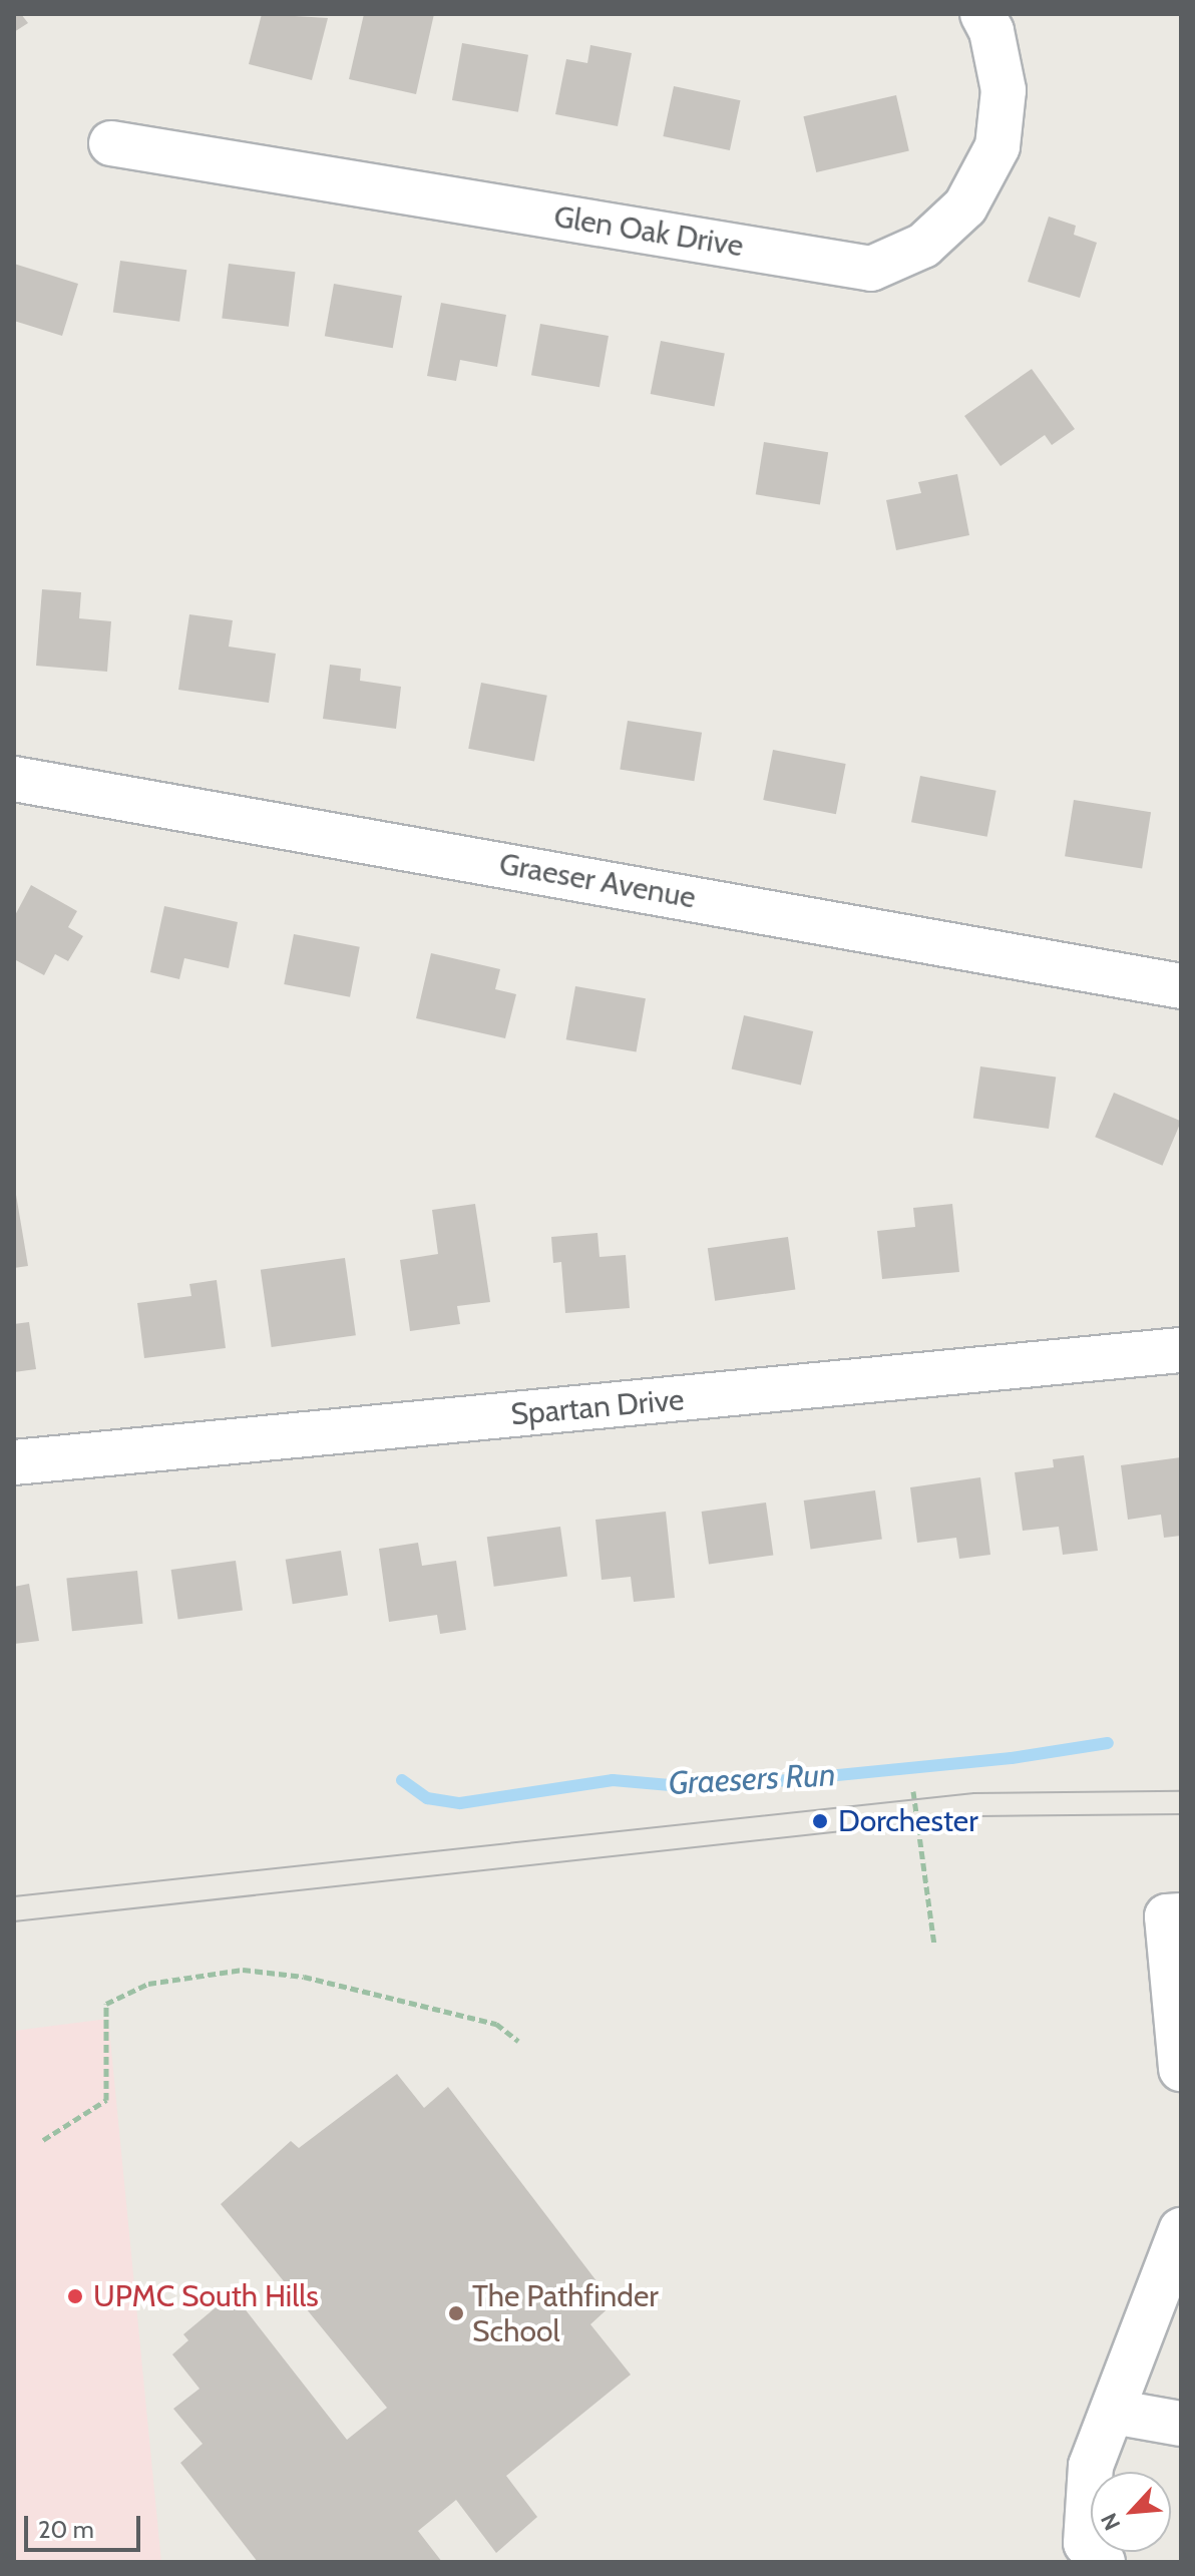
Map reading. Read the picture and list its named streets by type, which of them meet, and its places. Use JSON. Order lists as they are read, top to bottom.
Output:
{
  "streets": {
    "street": ["Glen Oak Drive", "Graeser Avenue", "Spartan Drive"]
  },
  "water": ["Graesers Run"],
  "places": ["Dorchester", "UPMC South Hills", "The Pathfinder School"],
  "scale_bar": "20 m",
  "north": "bottom left"
}
